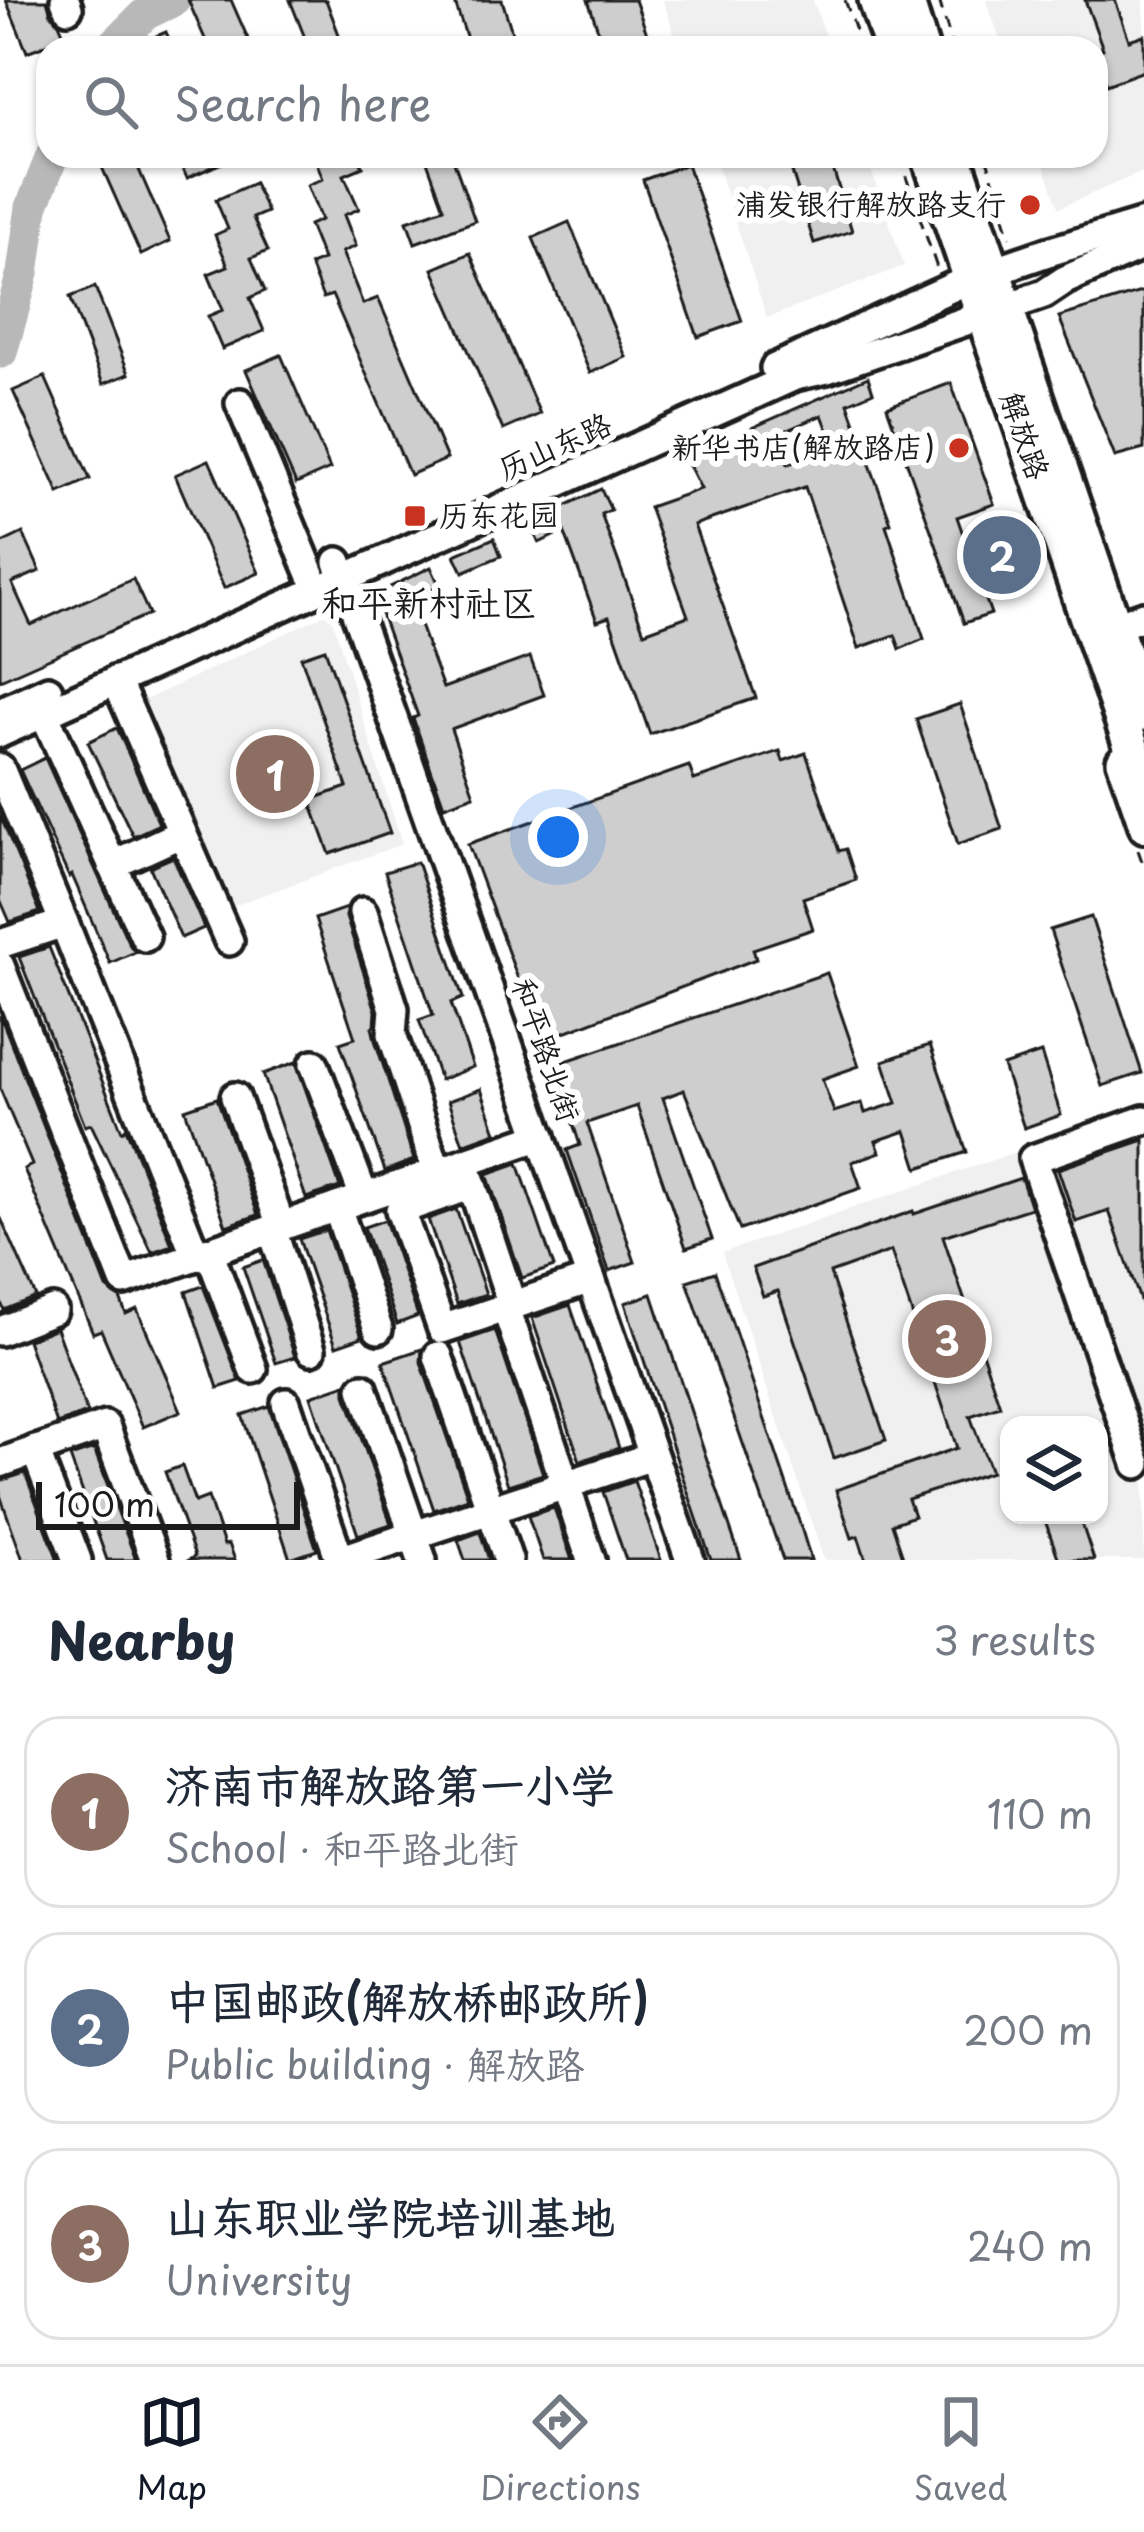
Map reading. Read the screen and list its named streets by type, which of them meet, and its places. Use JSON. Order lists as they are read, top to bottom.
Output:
{
  "streets": {
    "main road": ["解放路"],
    "street": ["历山东路", "和平路北街"]
  },
  "crossings": [
    ["解放路", "历山东路"],
    ["历山东路", "和平路北街"]
  ],
  "districts": ["和平新村社区"],
  "places": {
    "other": ["浦发银行解放路支行", "新华书店(解放路店)"],
    "transit": ["历东花园"]
  },
  "scale_bar": "100 m",
  "page": {
    "search": "Search here",
    "pins": ["2", "1", "3"],
    "scale": "100 m",
    "heading": ["Nearby", "3 results"],
    "list": [
      {
        "mark": "1",
        "name": "济南市解放路第一小学",
        "note": "School · 和平路北街",
        "value": "110 m"
      },
      {
        "mark": "2",
        "name": "中国邮政(解放桥邮政所)",
        "note": "Public building · 解放路",
        "value": "200 m"
      },
      {
        "mark": "3",
        "name": "山东职业学院培训基地",
        "note": "University",
        "value": "240 m"
      }
    ],
    "nav": ["Map", "Directions", "Saved"]
  }
}
